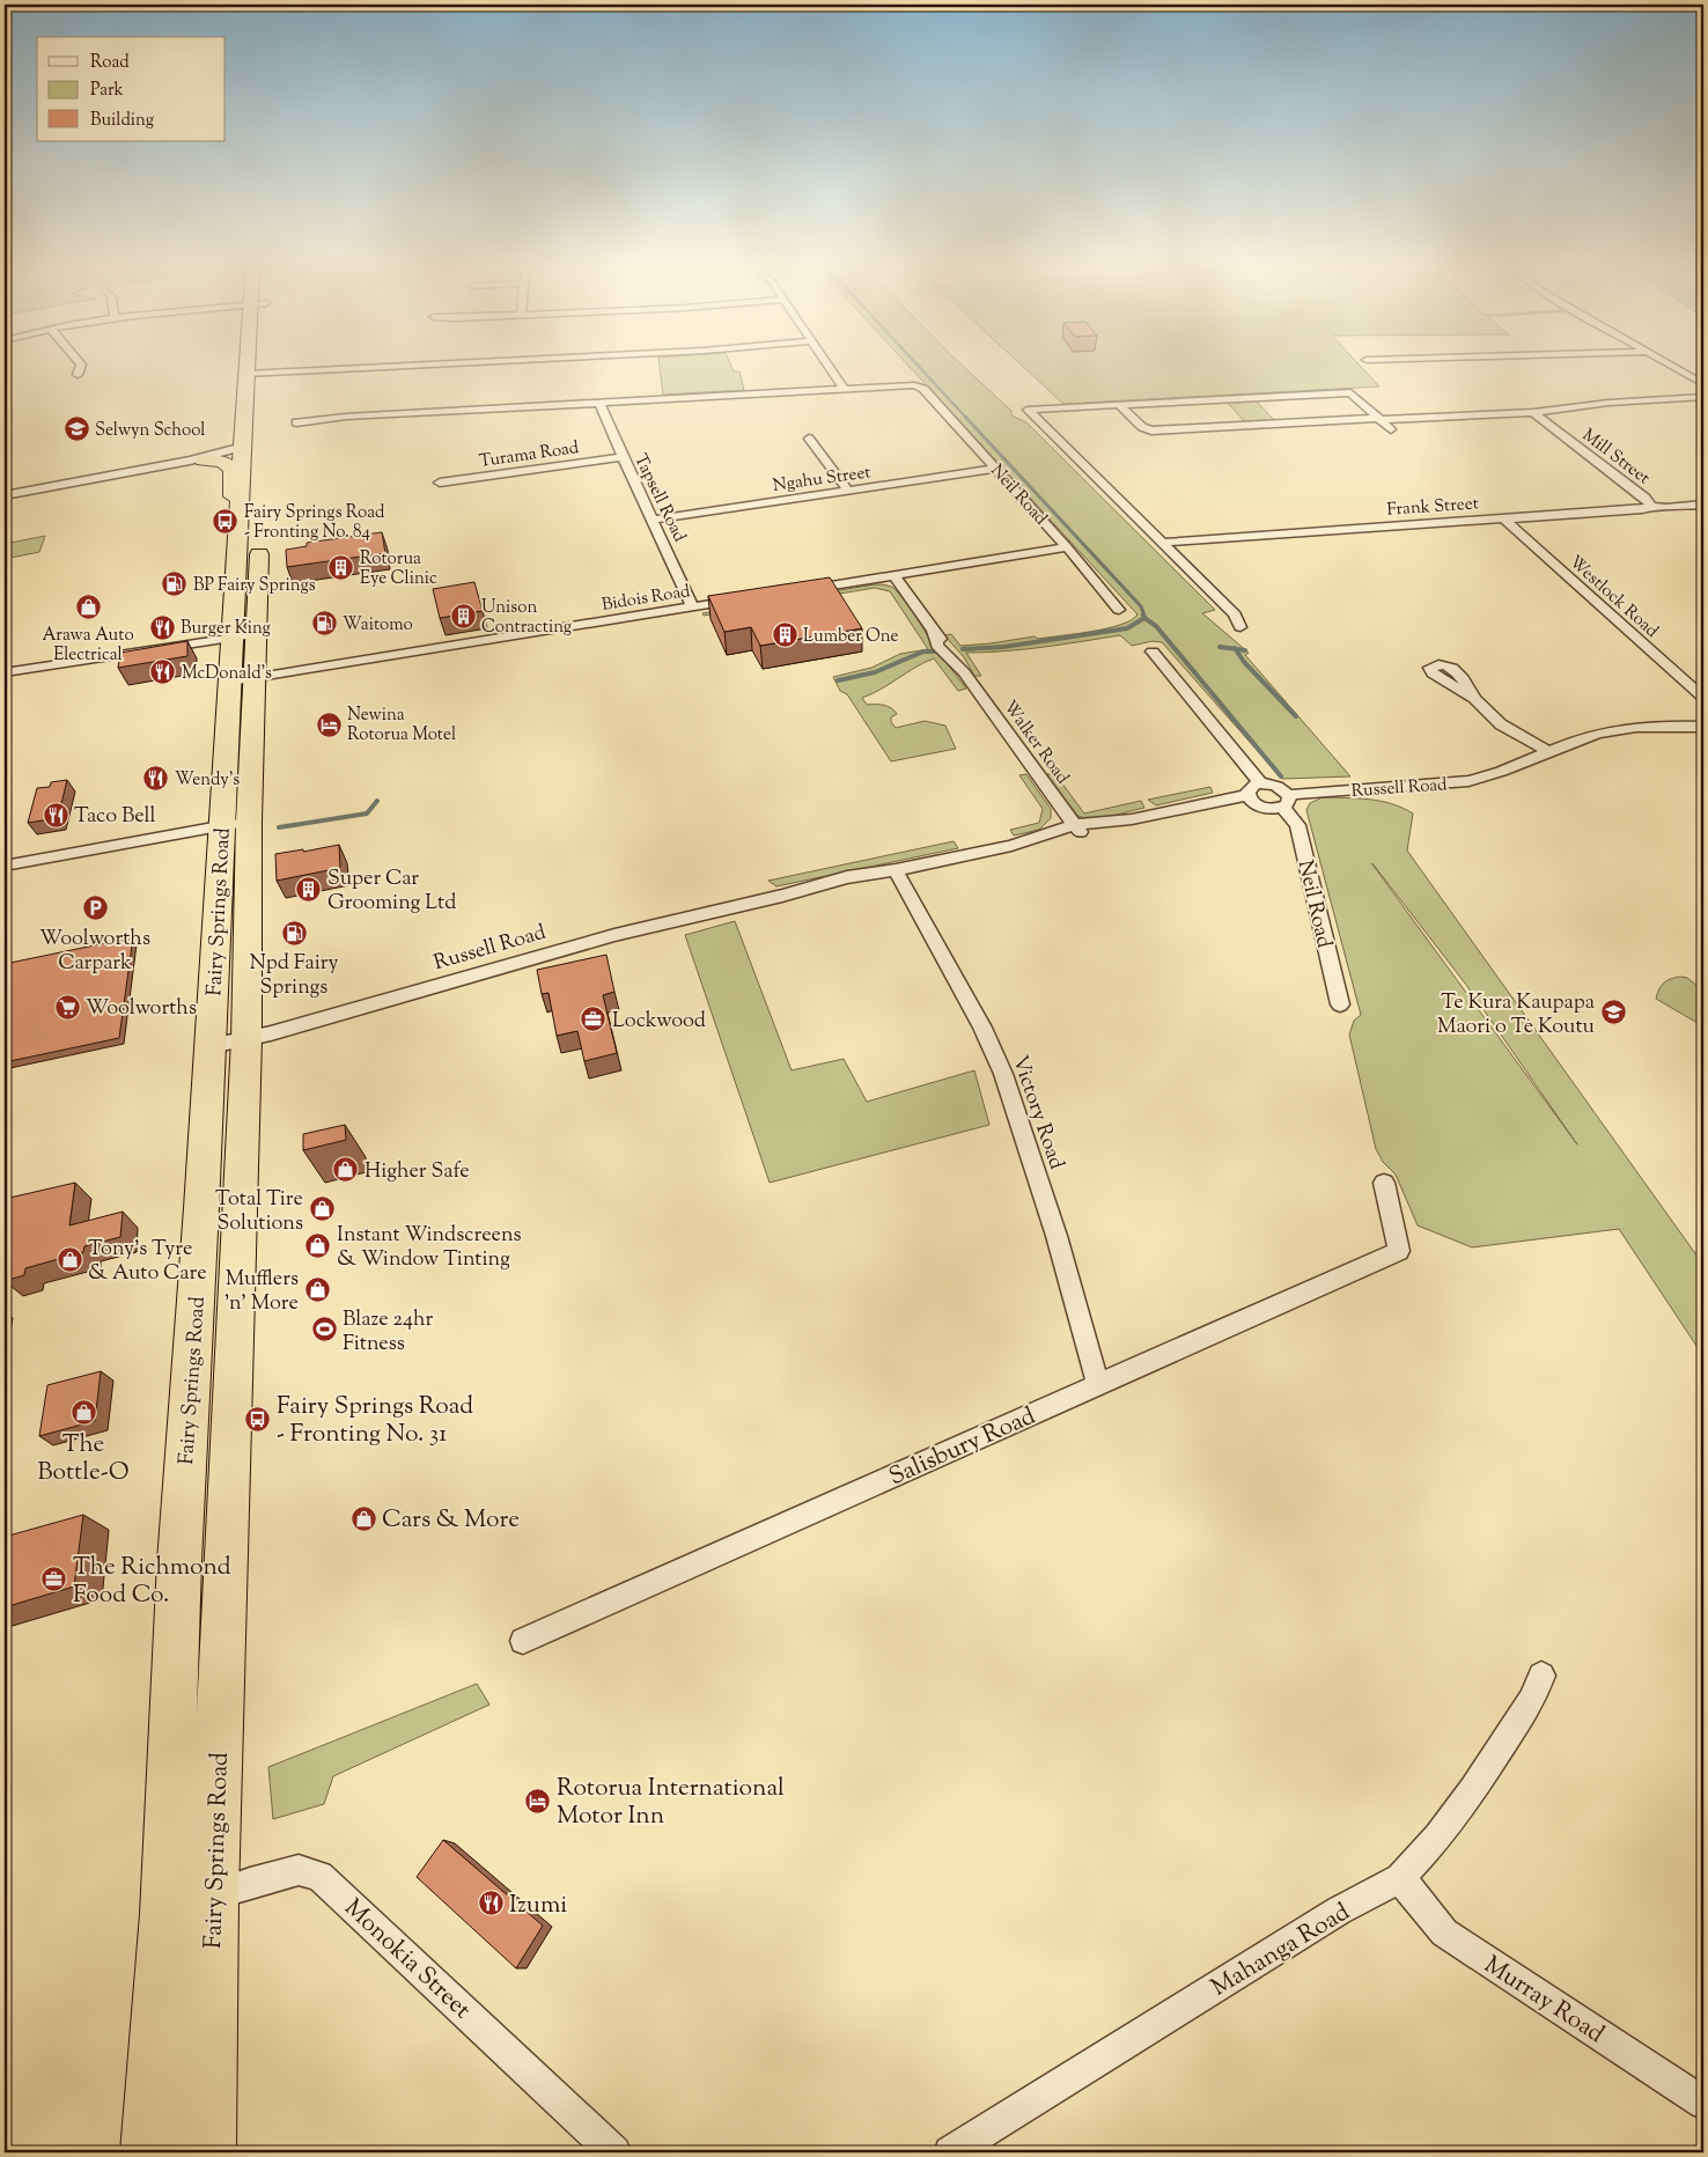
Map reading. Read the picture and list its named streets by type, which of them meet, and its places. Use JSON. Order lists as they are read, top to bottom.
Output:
{
  "streets": {
    "highway": ["Fairy Springs Road"],
    "street": [
      "Turama Road",
      "Mill Street",
      "Ngahu Street",
      "Neil Road",
      "Tapsell Road",
      "Frank Street",
      "Westlock Road",
      "Bidois Road",
      "Walker Road",
      "Russell Road",
      "Victory Road",
      "Salisbury Road",
      "Mahanga Road",
      "Monokia Street",
      "Murray Road"
    ]
  },
  "crossings": [
    ["Turama Road", "Tapsell Road"],
    ["Mill Street", "Frank Street"],
    ["Ngahu Street", "Neil Road"],
    ["Ngahu Street", "Tapsell Road"],
    ["Neil Road", "Russell Road"],
    ["Tapsell Road", "Bidois Road"],
    ["Frank Street", "Westlock Road"],
    ["Bidois Road", "Fairy Springs Road"],
    ["Walker Road", "Russell Road"],
    ["Russell Road", "Fairy Springs Road"],
    ["Russell Road", "Victory Road"],
    ["Fairy Springs Road", "Monokia Street"],
    ["Victory Road", "Salisbury Road"],
    ["Mahanga Road", "Murray Road"]
  ],
  "places": {
    "school or university": ["Selwyn School", "Te Kura Kaupapa Maori o Te Koutu"],
    "bus stop": ["Fairy Springs Road - Fronting No. 84", "Fairy Springs Road - Fronting No. 31"],
    "building": [
      "Rotorua Eye Clinic",
      "Unison Contracting",
      "Lumber One",
      "Super Car Grooming Ltd"
    ],
    "fuel station": ["BP Fairy Springs", "Waitomo", "Npd Fairy Springs"],
    "shop": [
      "Arawa Auto Electrical",
      "Higher Safe",
      "Total Tire Solutions",
      "Instant Windscreens & Window Tinting",
      "Tony's Tyre & Auto Care",
      "Mufflers 'n' More",
      "The Bottle-O",
      "Cars & More"
    ],
    "restaurant": [
      "Burger King",
      "McDonald's",
      "Wendy's",
      "Taco Bell",
      "Izumi"
    ],
    "hotel": ["Newina Rotorua Motel", "Rotorua International Motor Inn"],
    "parking": ["Woolworths Carpark"],
    "supermarket": ["Woolworths"],
    "office": ["Lockwood", "The Richmond Food Co."],
    "sports": ["Blaze 24hr Fitness"]
  },
  "legend": ["Road", "Park", "Building"]
}
